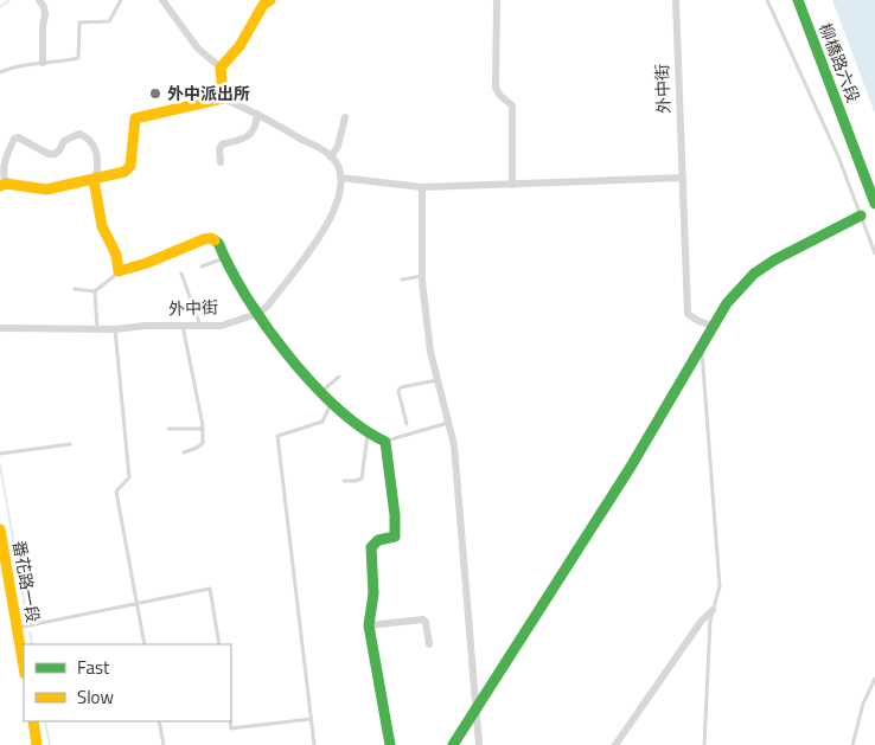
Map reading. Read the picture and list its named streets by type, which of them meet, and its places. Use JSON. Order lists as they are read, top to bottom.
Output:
{
  "streets": {
    "street": ["柳橋路六段", "外中街", "番花路一段"]
  },
  "places": ["外中派出所"],
  "legend": ["Fast", "Slow"]
}
